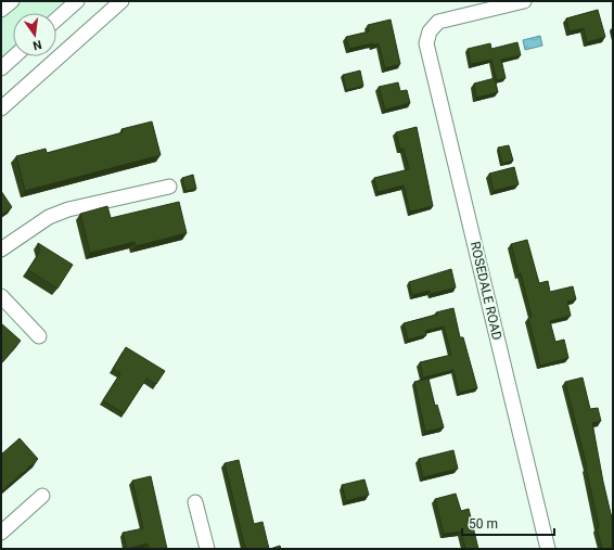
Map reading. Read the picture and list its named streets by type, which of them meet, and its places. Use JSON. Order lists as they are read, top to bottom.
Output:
{
  "streets": {
    "street": ["ROSEDALE ROAD"]
  },
  "scale_bar": "50 m",
  "north": "bottom"
}
